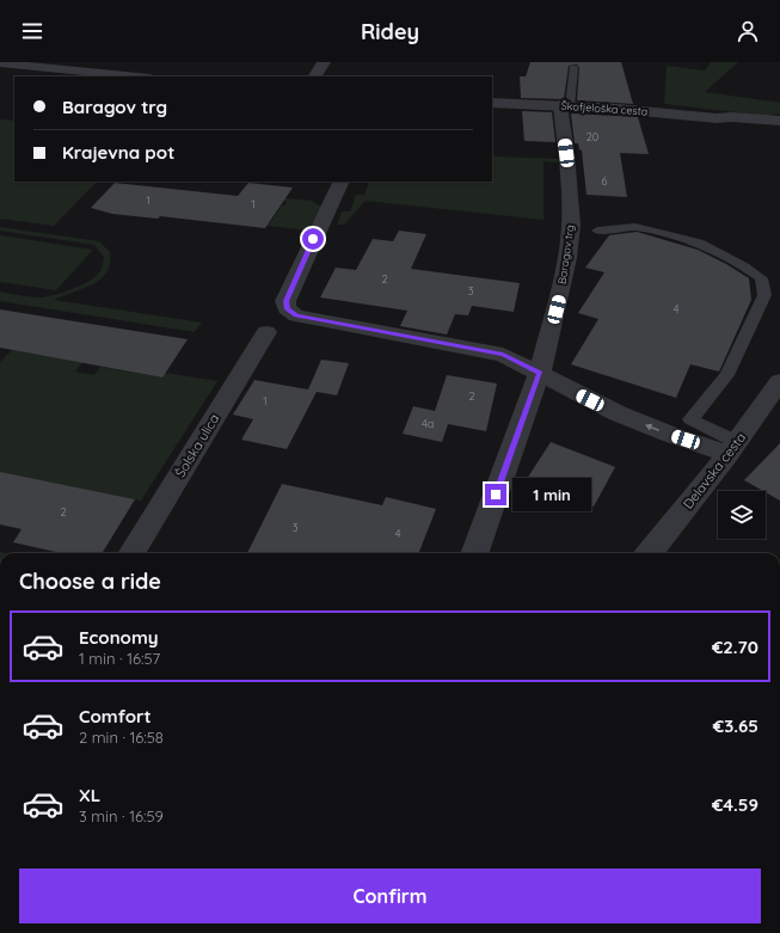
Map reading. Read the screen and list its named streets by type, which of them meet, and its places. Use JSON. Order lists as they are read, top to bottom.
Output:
{
  "streets": {
    "street": [
      "Škofjeloška cesta",
      "Baragov trg",
      "Šolska ulica",
      "Delavska cesta"
    ]
  },
  "crossings": [
    ["Škofjeloška cesta", "Baragov trg"]
  ],
  "house_numbers": [
    "20",
    "6",
    "1",
    "1",
    "2",
    "3",
    "4",
    "2",
    "1",
    "4a",
    "2",
    "3",
    "4"
  ],
  "page": {
    "header": "Ridey",
    "banner": ["Baragov trg", "Krajevna pot"],
    "bubble": "1 min",
    "heading": "Choose a ride",
    "list": [
      {
        "name": "Economy",
        "note": "1 min · 16:57",
        "value": "€2.70"
      },
      {
        "name": "Comfort",
        "note": "2 min · 16:58",
        "value": "€3.65"
      },
      {
        "name": "XL",
        "note": "3 min · 16:59",
        "value": "€4.59"
      }
    ],
    "buttons": "Confirm"
  }
}
